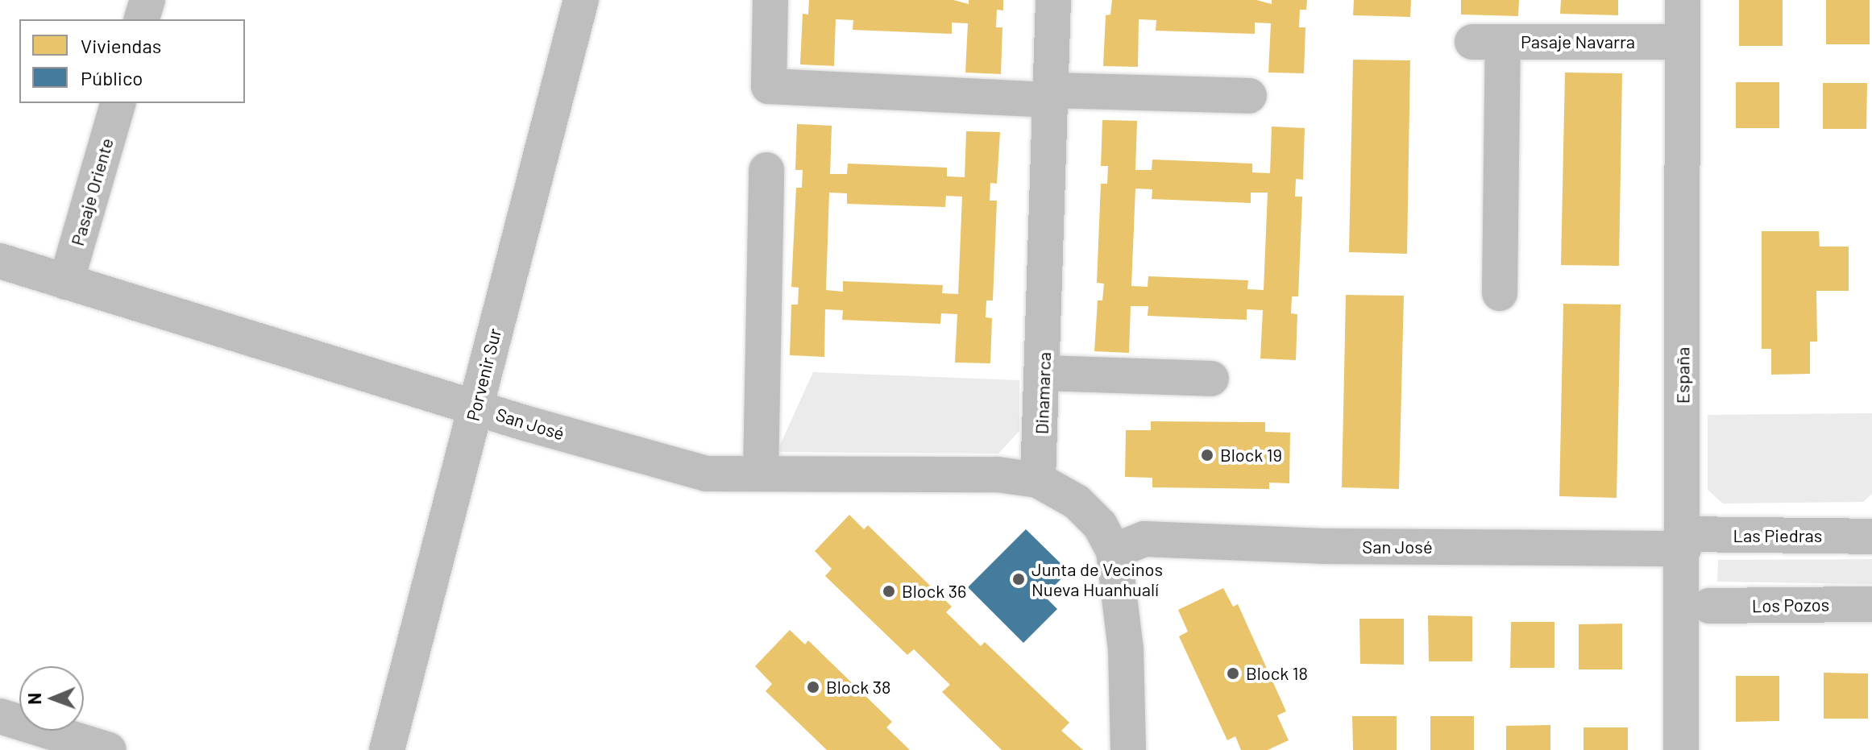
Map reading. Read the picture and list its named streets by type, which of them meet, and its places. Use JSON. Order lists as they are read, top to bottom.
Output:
{
  "streets": {
    "street": [
      "Pasaje Navarra",
      "Pasaje Oriente",
      "Porvenir Sur",
      "España",
      "Dinamarca",
      "San José",
      "Las Piedras",
      "Los Pozos"
    ]
  },
  "crossings": [
    ["Pasaje Navarra", "España"],
    ["Pasaje Oriente", "San José"],
    ["Porvenir Sur", "San José"],
    ["España", "San José"],
    ["España", "Las Piedras"],
    ["Dinamarca", "San José"],
    ["San José", "Las Piedras"]
  ],
  "places": [
    "Block 19",
    "Junta de Vecinos Nueva Huanhualí",
    "Block 36",
    "Block 18",
    "Block 38"
  ],
  "legend": ["Viviendas", "Público"],
  "north": "left"
}
